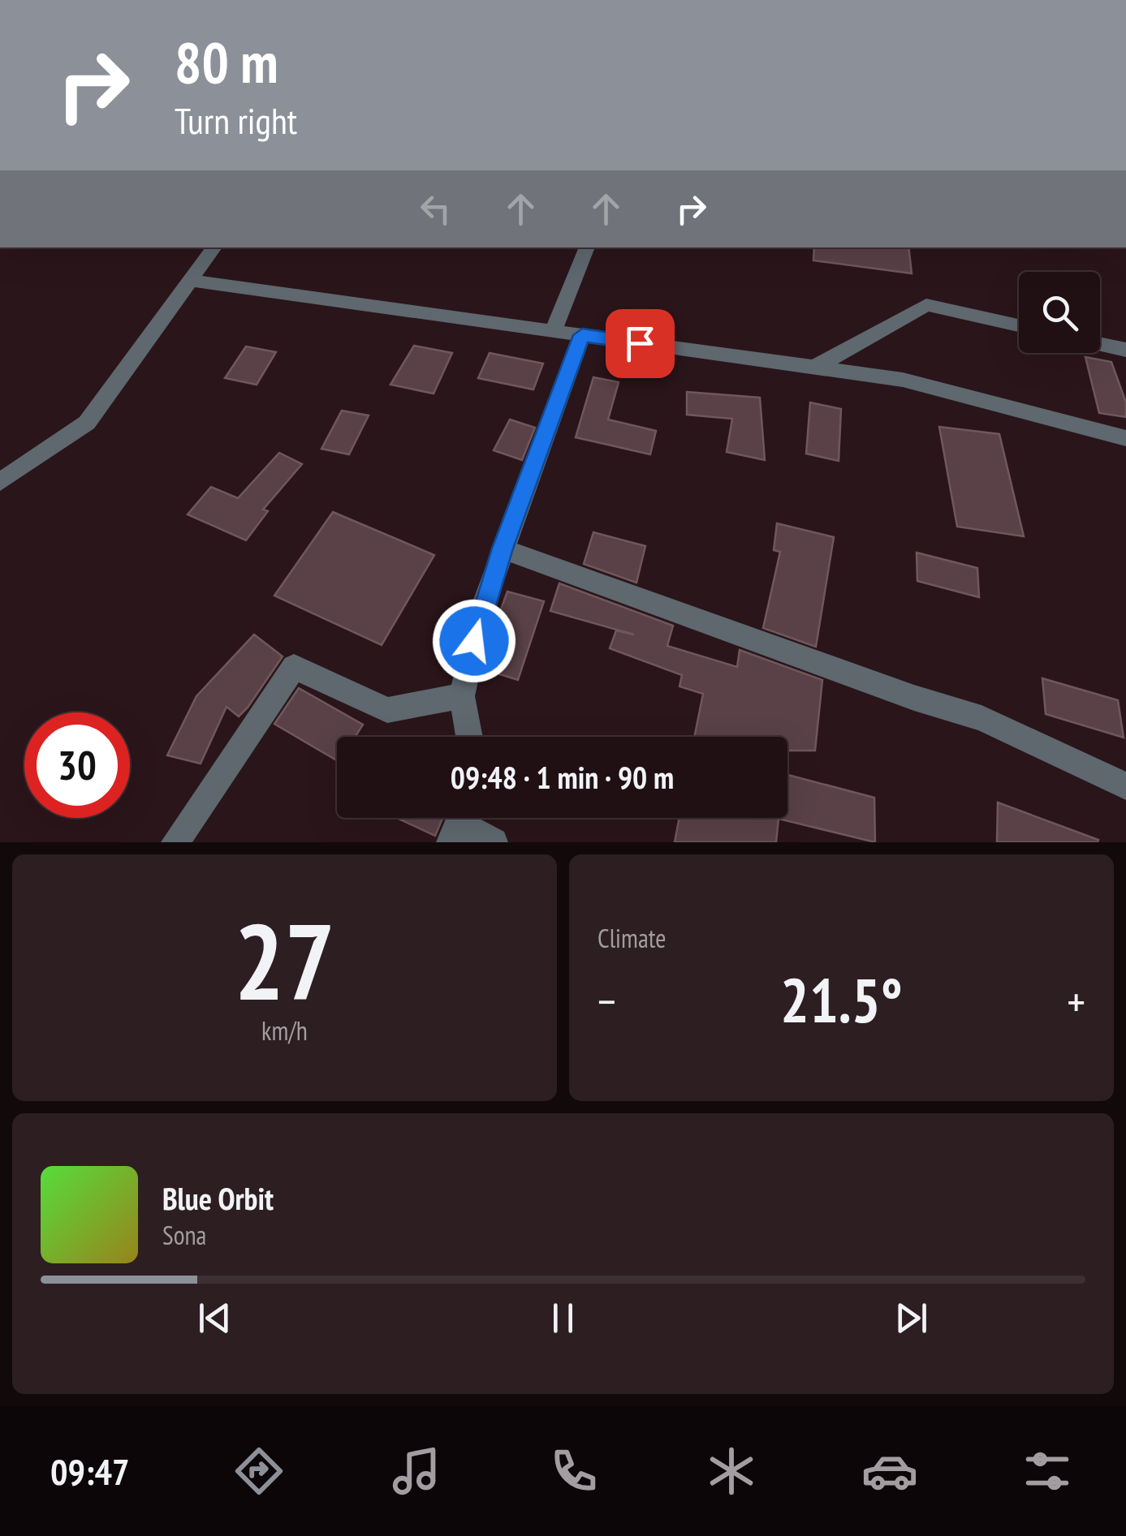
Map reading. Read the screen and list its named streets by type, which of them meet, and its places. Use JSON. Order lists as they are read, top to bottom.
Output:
{
  "page": {
    "turn": ["80 m", "Turn right"],
    "limit": "30",
    "trip": "09:48 · 1 min · 90 m",
    "tile": [
      ["27", "km/h"],
      "Climate"
    ],
    "heat": ["−", "21.5°", "+"],
    "song": ["Blue Orbit", "Sona"],
    "tabs": "09:47"
  }
}
